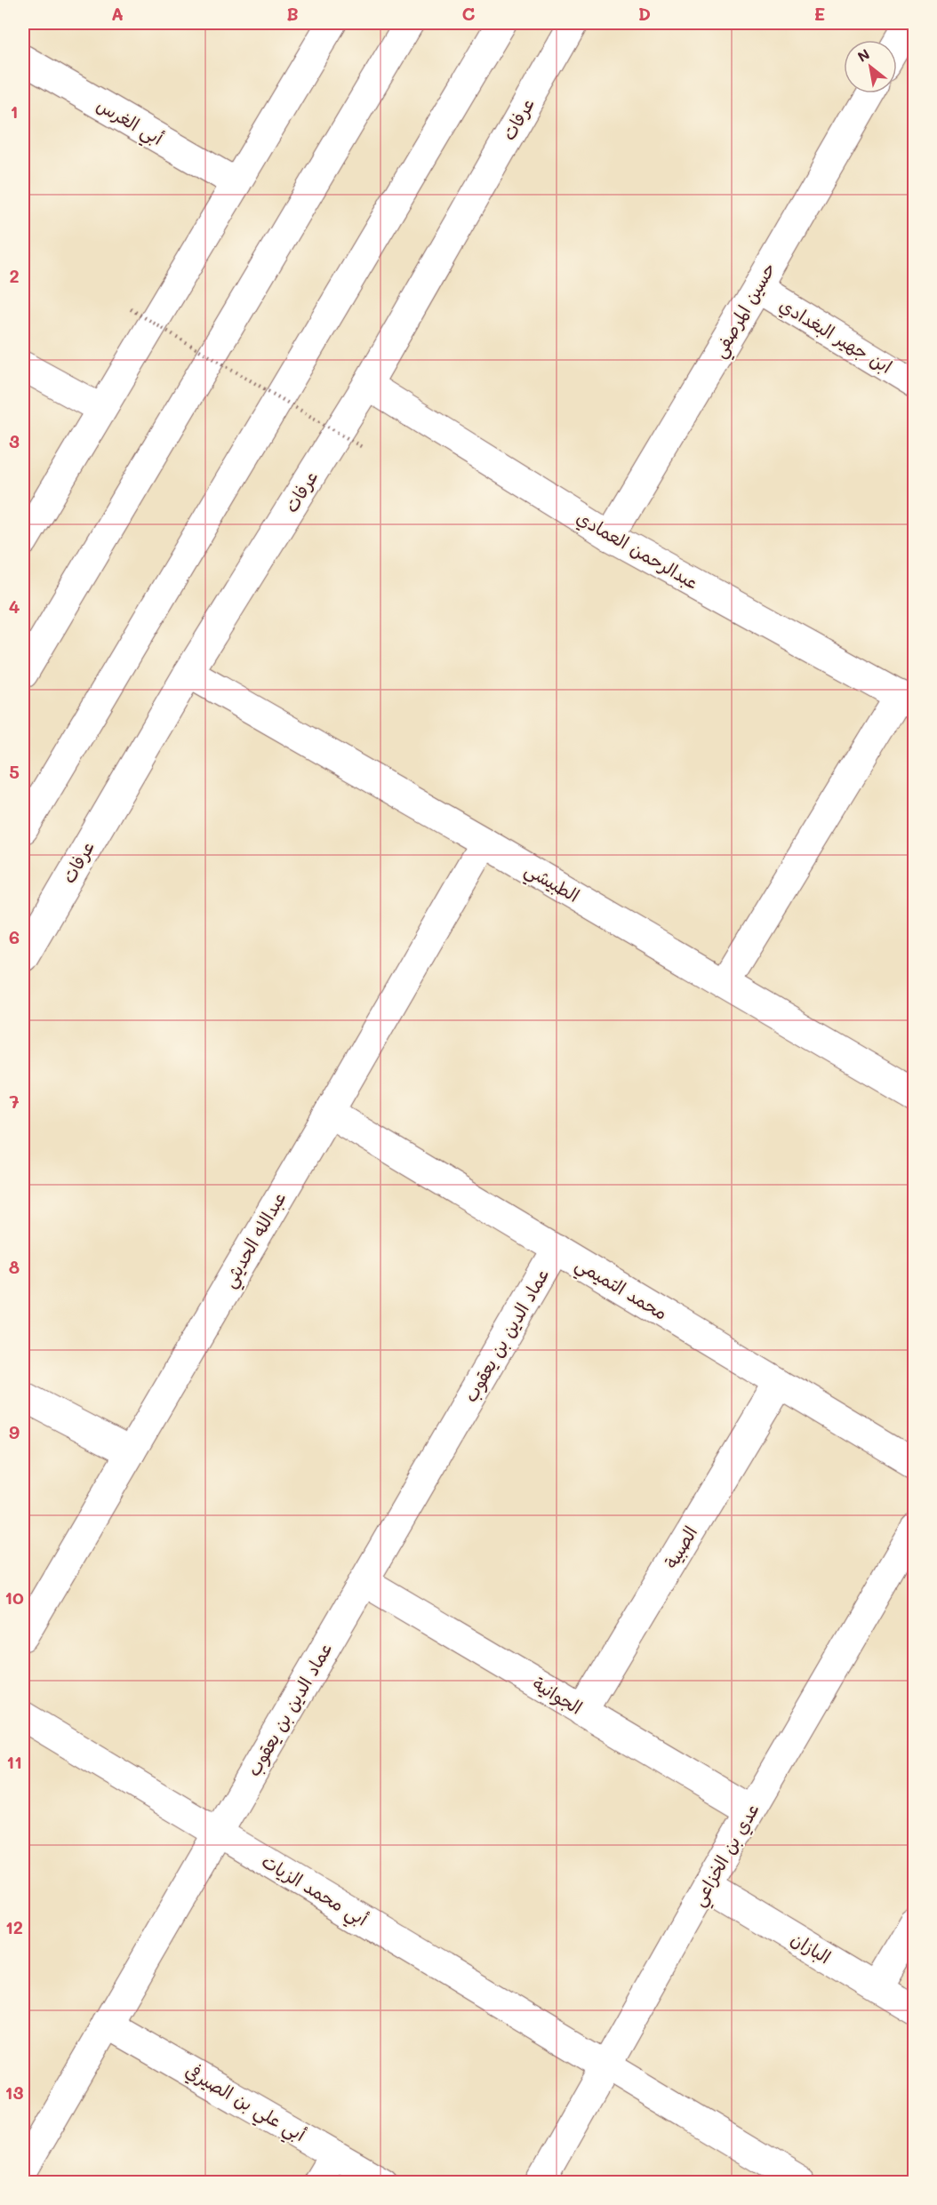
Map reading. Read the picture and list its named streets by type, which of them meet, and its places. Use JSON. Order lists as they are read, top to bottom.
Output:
{
  "streets": {
    "street": [
      "عرفات",
      "أبي الغرس",
      "حسين المرصفي",
      "ابن جهير البغدادي",
      "عبدالرحمن العمادي",
      "الطبيشي",
      "عبدالله الحديثي",
      "محمد التميمي",
      "عماد الدين بن يعقوب",
      "الصبية",
      "الجوانية",
      "عدي بن الخزاعي",
      "أبي محمد الزيات",
      "البازان",
      "أبي علي بن الصيرفي"
    ]
  },
  "crossings": [
    ["عرفات", "عبدالرحمن العمادي"],
    ["عرفات", "الطبيشي"],
    ["حسين المرصفي", "ابن جهير البغدادي"],
    ["حسين المرصفي", "عبدالرحمن العمادي"],
    ["الطبيشي", "عبدالله الحديثي"],
    ["عبدالله الحديثي", "محمد التميمي"],
    ["محمد التميمي", "عماد الدين بن يعقوب"],
    ["محمد التميمي", "الصبية"],
    ["عماد الدين بن يعقوب", "الجوانية"],
    ["عماد الدين بن يعقوب", "أبي محمد الزيات"],
    ["عماد الدين بن يعقوب", "أبي علي بن الصيرفي"],
    ["الصبية", "الجوانية"],
    ["الجوانية", "عدي بن الخزاعي"],
    ["عدي بن الخزاعي", "أبي محمد الزيات"],
    ["عدي بن الخزاعي", "البازان"]
  ],
  "north": "top left",
  "grid": {
    "columns": [
      "A",
      "B",
      "C",
      "D",
      "E"
    ],
    "rows": [
      "1",
      "2",
      "3",
      "4",
      "5",
      "6",
      "7",
      "8",
      "9",
      "10",
      "11",
      "12",
      "13"
    ]
  }
}
